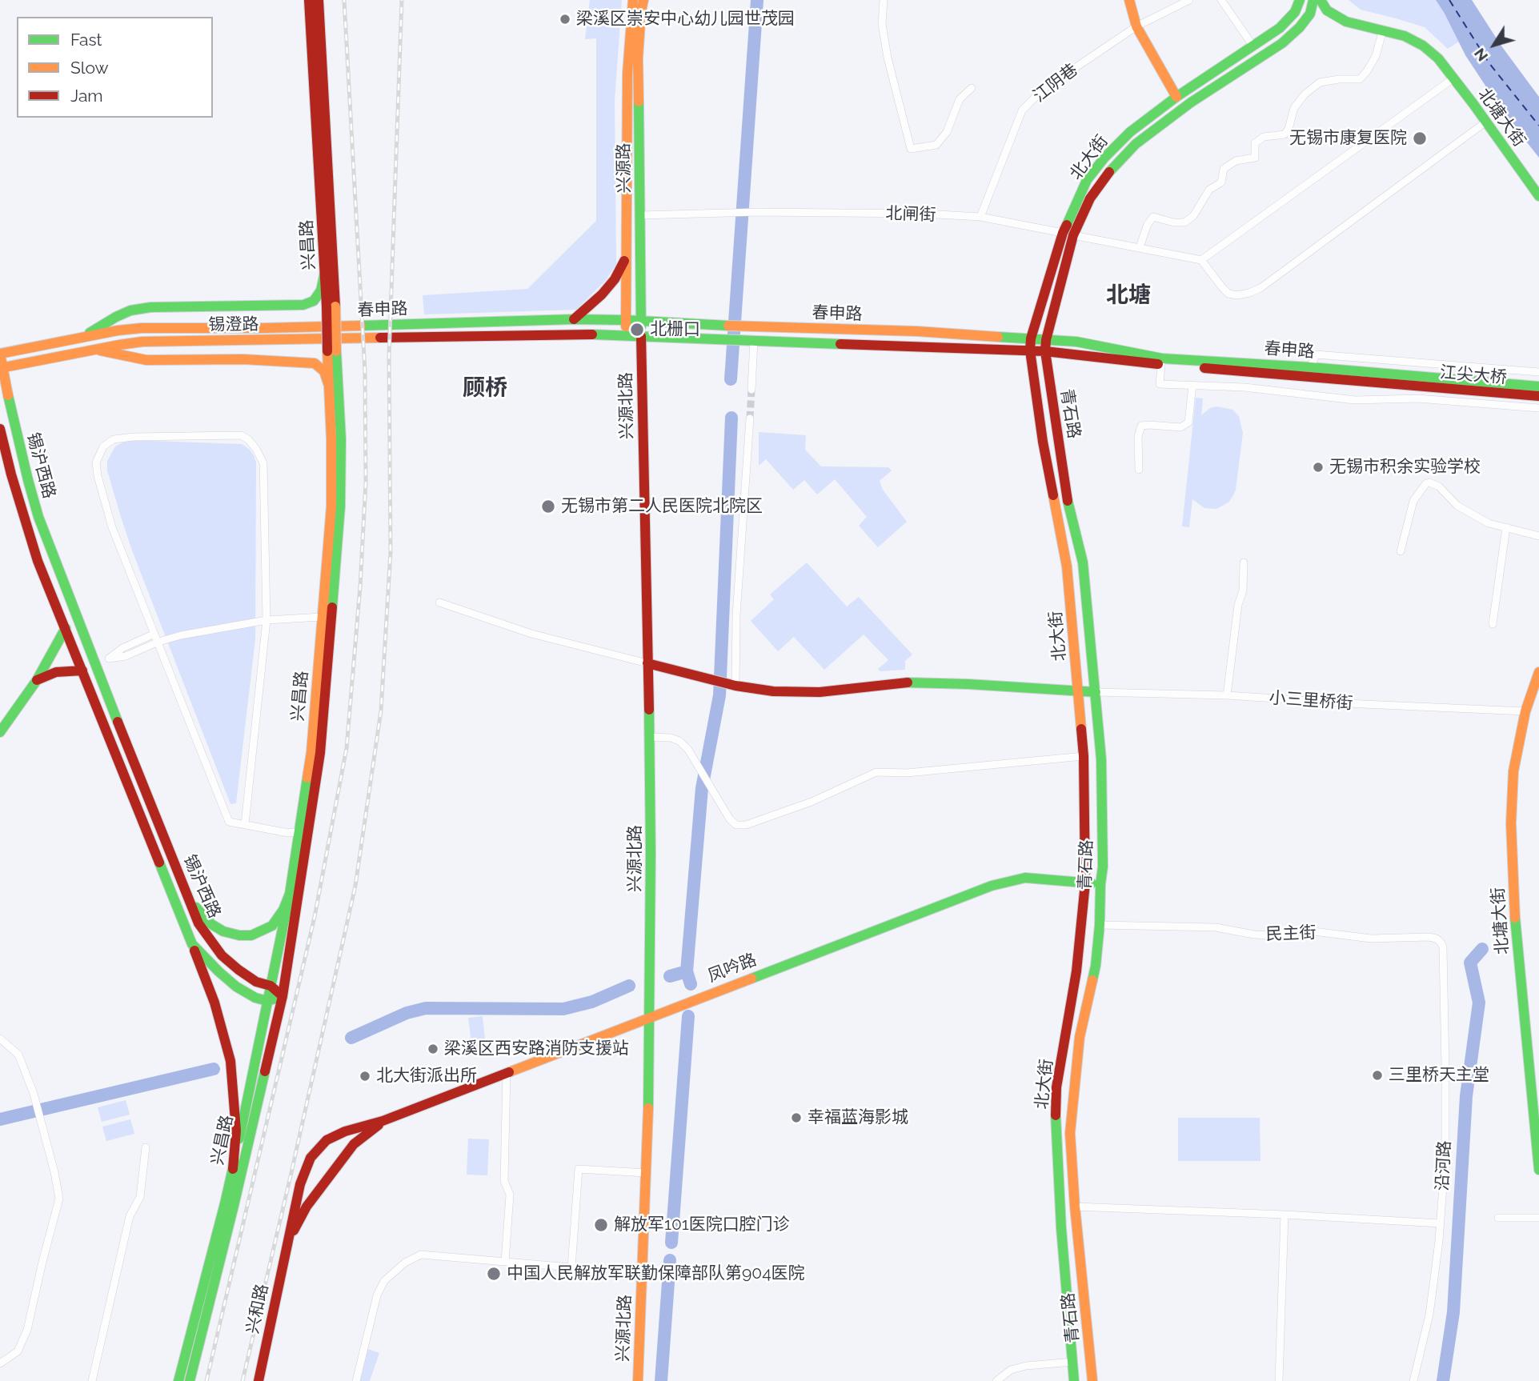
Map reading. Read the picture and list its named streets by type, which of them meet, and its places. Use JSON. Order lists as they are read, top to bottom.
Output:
{
  "streets": {
    "main road": [
      "北塘大街",
      "北大街",
      "兴源路",
      "兴昌路",
      "春申路",
      "锡澄路",
      "江尖大桥",
      "兴源北路",
      "青石路",
      "锡沪西路",
      "凤吟路",
      "兴和路"
    ],
    "street": [
      "江阴巷",
      "北闸街",
      "小三里桥街",
      "民主街",
      "沿河路"
    ]
  },
  "crossings": [
    ["江阴巷", "北闸街"],
    ["北塘大街", "小三里桥街"],
    ["北大街", "北闸街"],
    ["北大街", "春申路"],
    ["北大街", "青石路"],
    ["北大街", "凤吟路"],
    ["兴源路", "北闸街"],
    ["兴源路", "春申路"],
    ["兴源路", "兴源北路"],
    ["兴昌路", "锡沪西路"],
    ["春申路", "锡澄路"],
    ["春申路", "江尖大桥"],
    ["春申路", "兴源北路"],
    ["春申路", "青石路"],
    ["锡澄路", "锡沪西路"],
    ["兴源北路", "凤吟路"],
    ["青石路", "小三里桥街"],
    ["青石路", "民主街"],
    ["青石路", "凤吟路"],
    ["民主街", "沿河路"],
    ["凤吟路", "兴和路"]
  ],
  "districts": ["北塘", "顾桥"],
  "places": [
    "梁溪区崇安中心幼儿园世茂园",
    "无锡市康复医院",
    "北栅口",
    "无锡市积余实验学校",
    "无锡市第二人民医院北院区",
    "梁溪区西安路消防支援站",
    "三里桥天主堂",
    "北大街派出所",
    "幸福蓝海影城",
    "解放军101医院口腔门诊",
    "中国人民解放军联勤保障部队第904医院"
  ],
  "legend": ["Fast", "Slow", "Jam"],
  "north": "bottom left"
}
